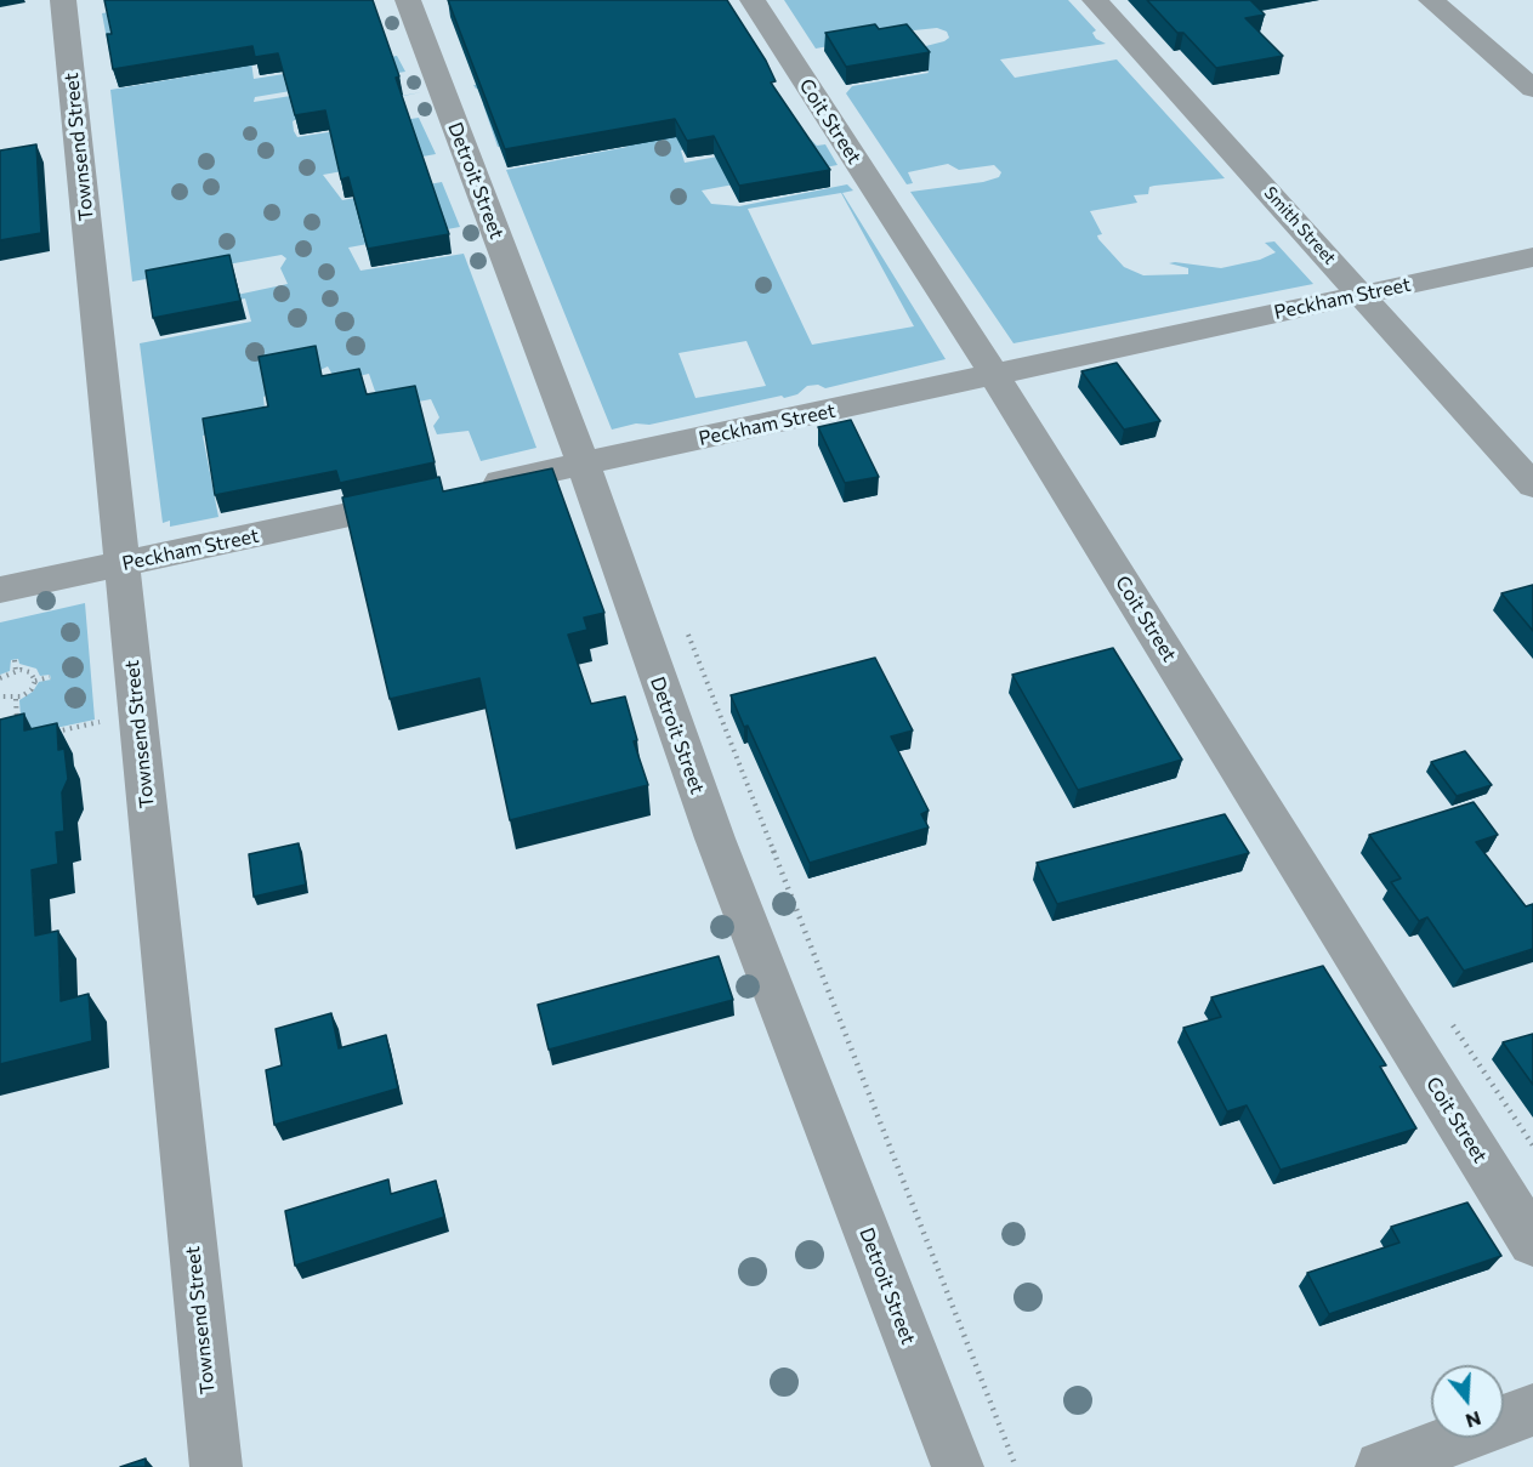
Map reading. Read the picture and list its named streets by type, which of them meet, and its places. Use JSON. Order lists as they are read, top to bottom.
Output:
{
  "streets": {
    "street": [
      "Coit Street",
      "Townsend Street",
      "Detroit Street",
      "Smith Street",
      "Peckham Street"
    ]
  },
  "crossings": [
    ["Coit Street", "Peckham Street"],
    ["Townsend Street", "Peckham Street"],
    ["Detroit Street", "Peckham Street"],
    ["Smith Street", "Peckham Street"]
  ],
  "north": "bottom"
}
